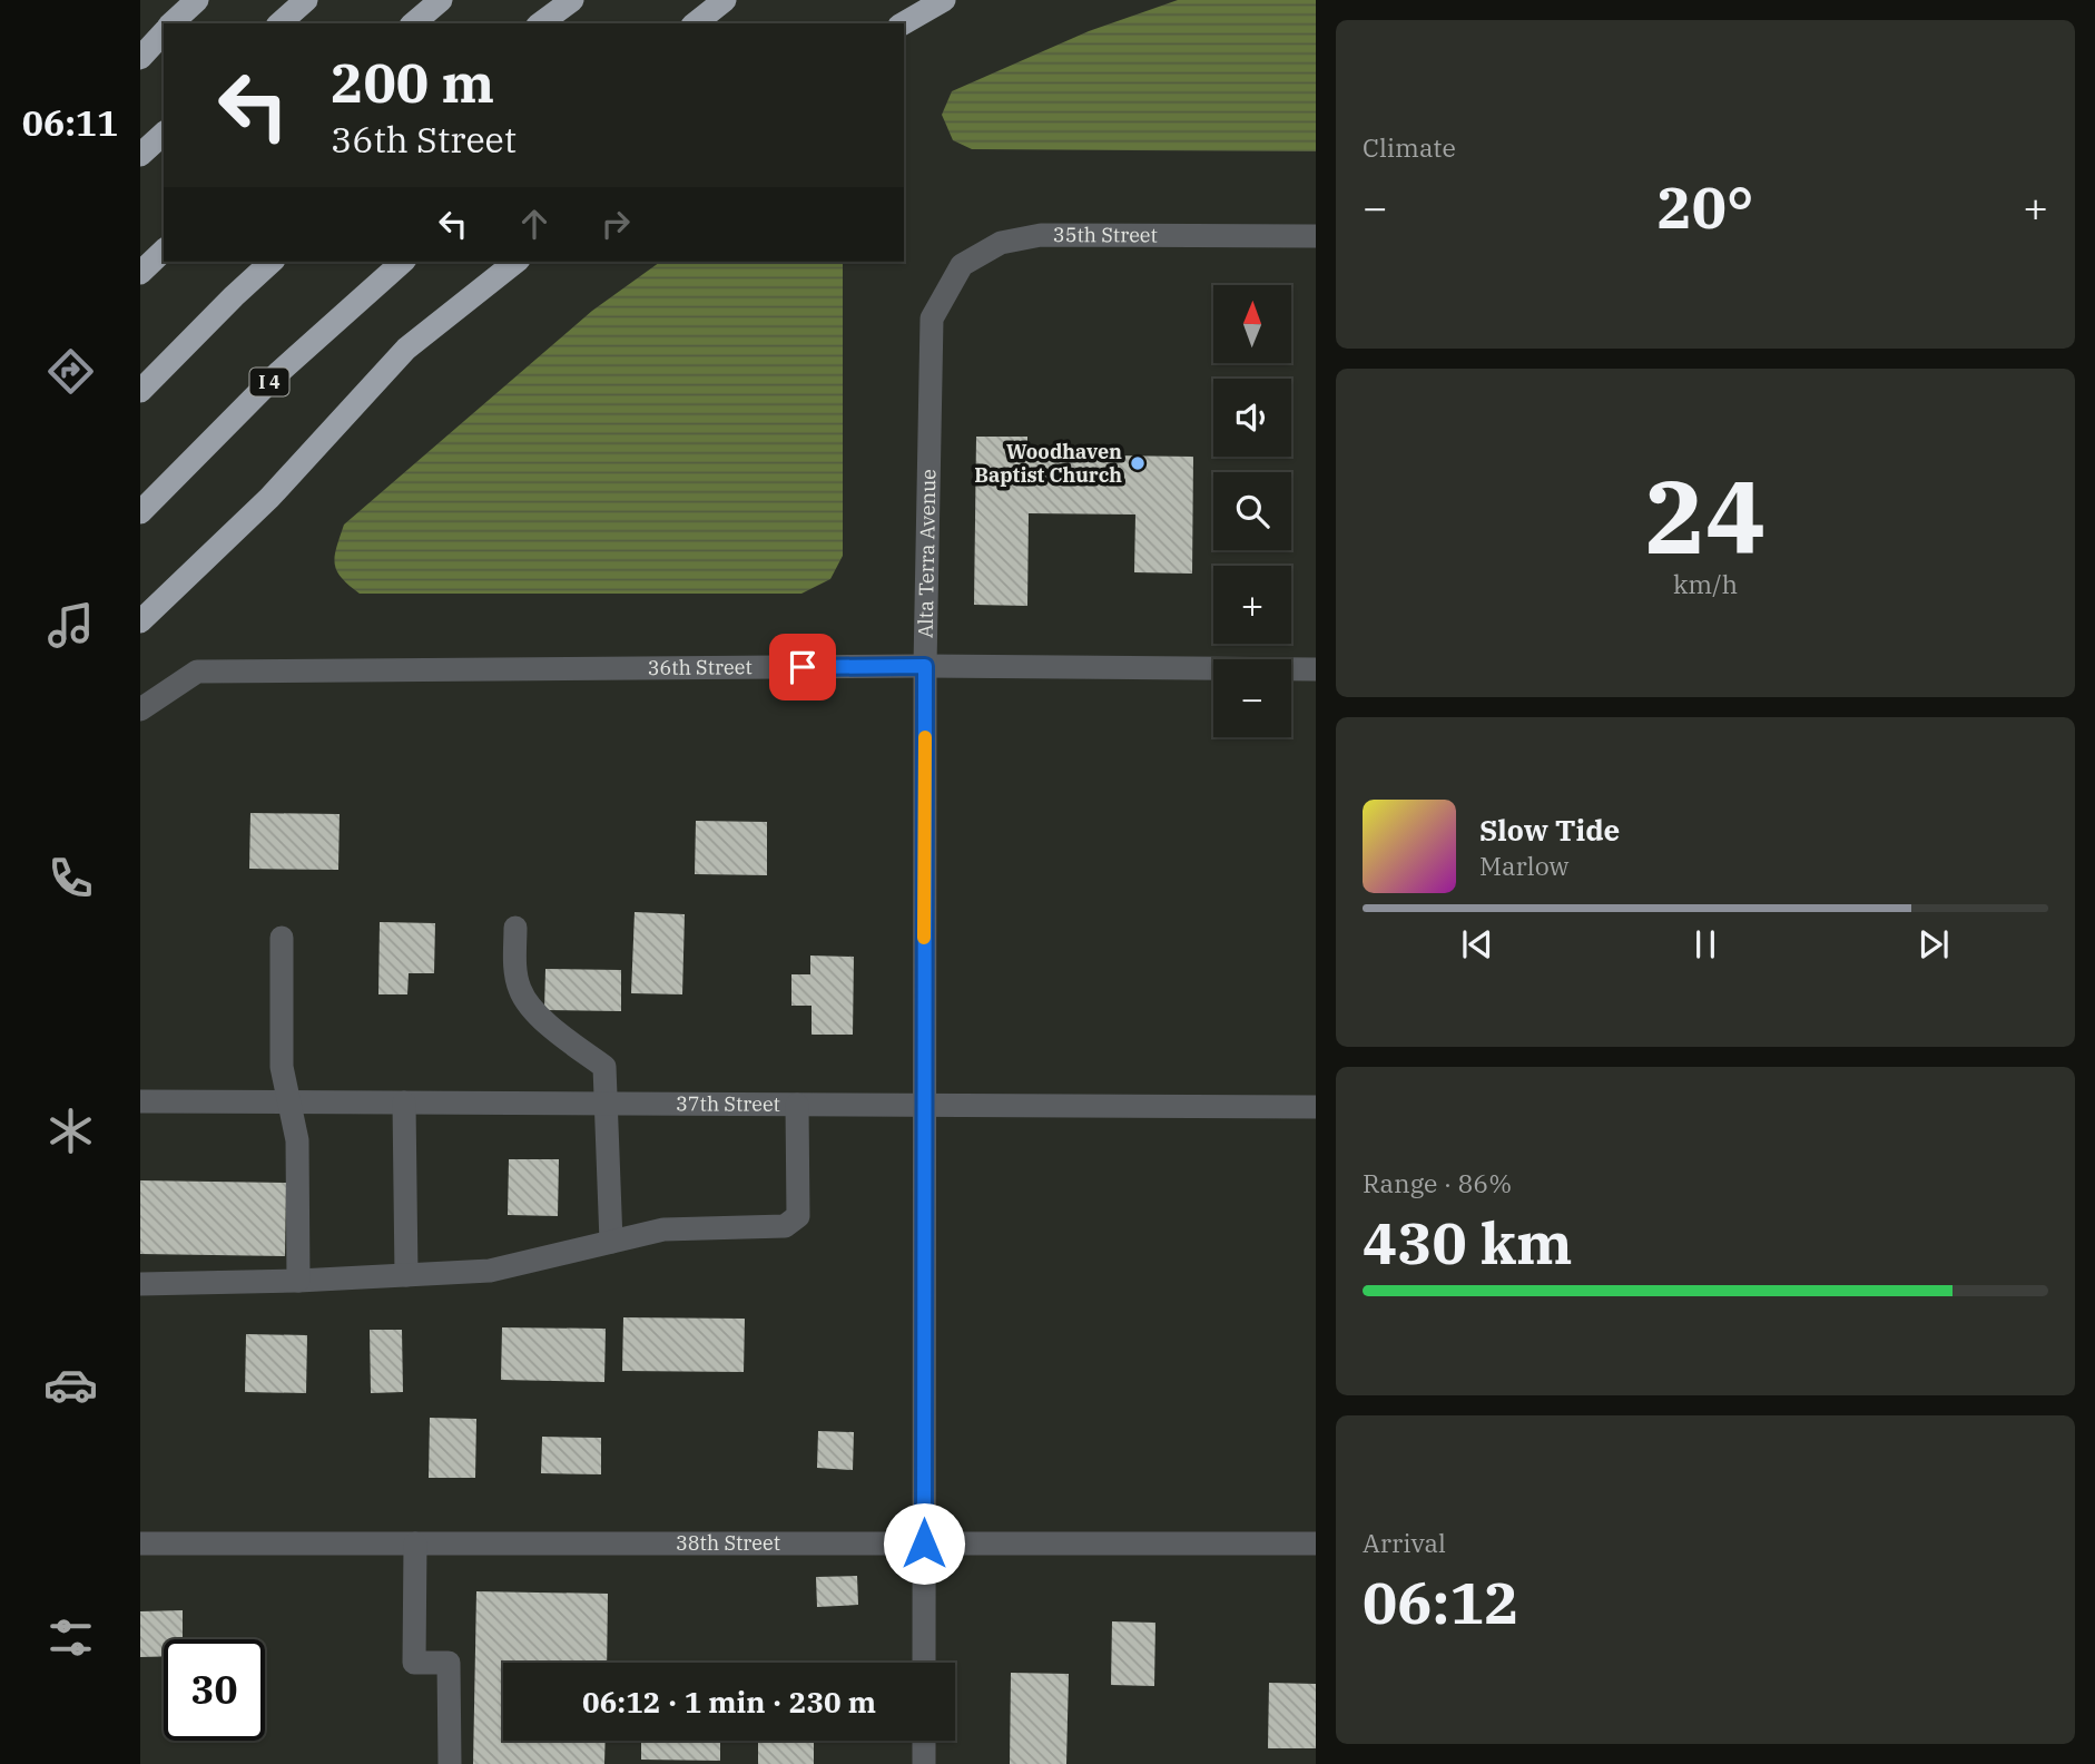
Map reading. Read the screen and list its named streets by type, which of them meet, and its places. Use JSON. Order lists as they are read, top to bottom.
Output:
{
  "streets": {
    "highway": ["I 4"],
    "street": [
      "35th Street",
      "Alta Terra Avenue",
      "36th Street",
      "37th Street",
      "38th Street"
    ]
  },
  "crossings": [
    ["35th Street", "Alta Terra Avenue"],
    ["Alta Terra Avenue", "36th Street"],
    ["Alta Terra Avenue", "37th Street"],
    ["Alta Terra Avenue", "38th Street"]
  ],
  "places": ["Woodhaven Baptist Church"],
  "north": "top",
  "page": {
    "tabs": "06:11",
    "tile": [
      "Climate",
      ["24", "km/h"],
      ["Range · 86%", "430 km"],
      ["Arrival", "06:12"]
    ],
    "turn": ["200 m", "36th Street"],
    "heat": ["−", "20°", "+"],
    "map_buttons": ["+", "−"],
    "song": ["Slow Tide", "Marlow"],
    "limit": "30",
    "trip": "06:12 · 1 min · 230 m"
  }
}
